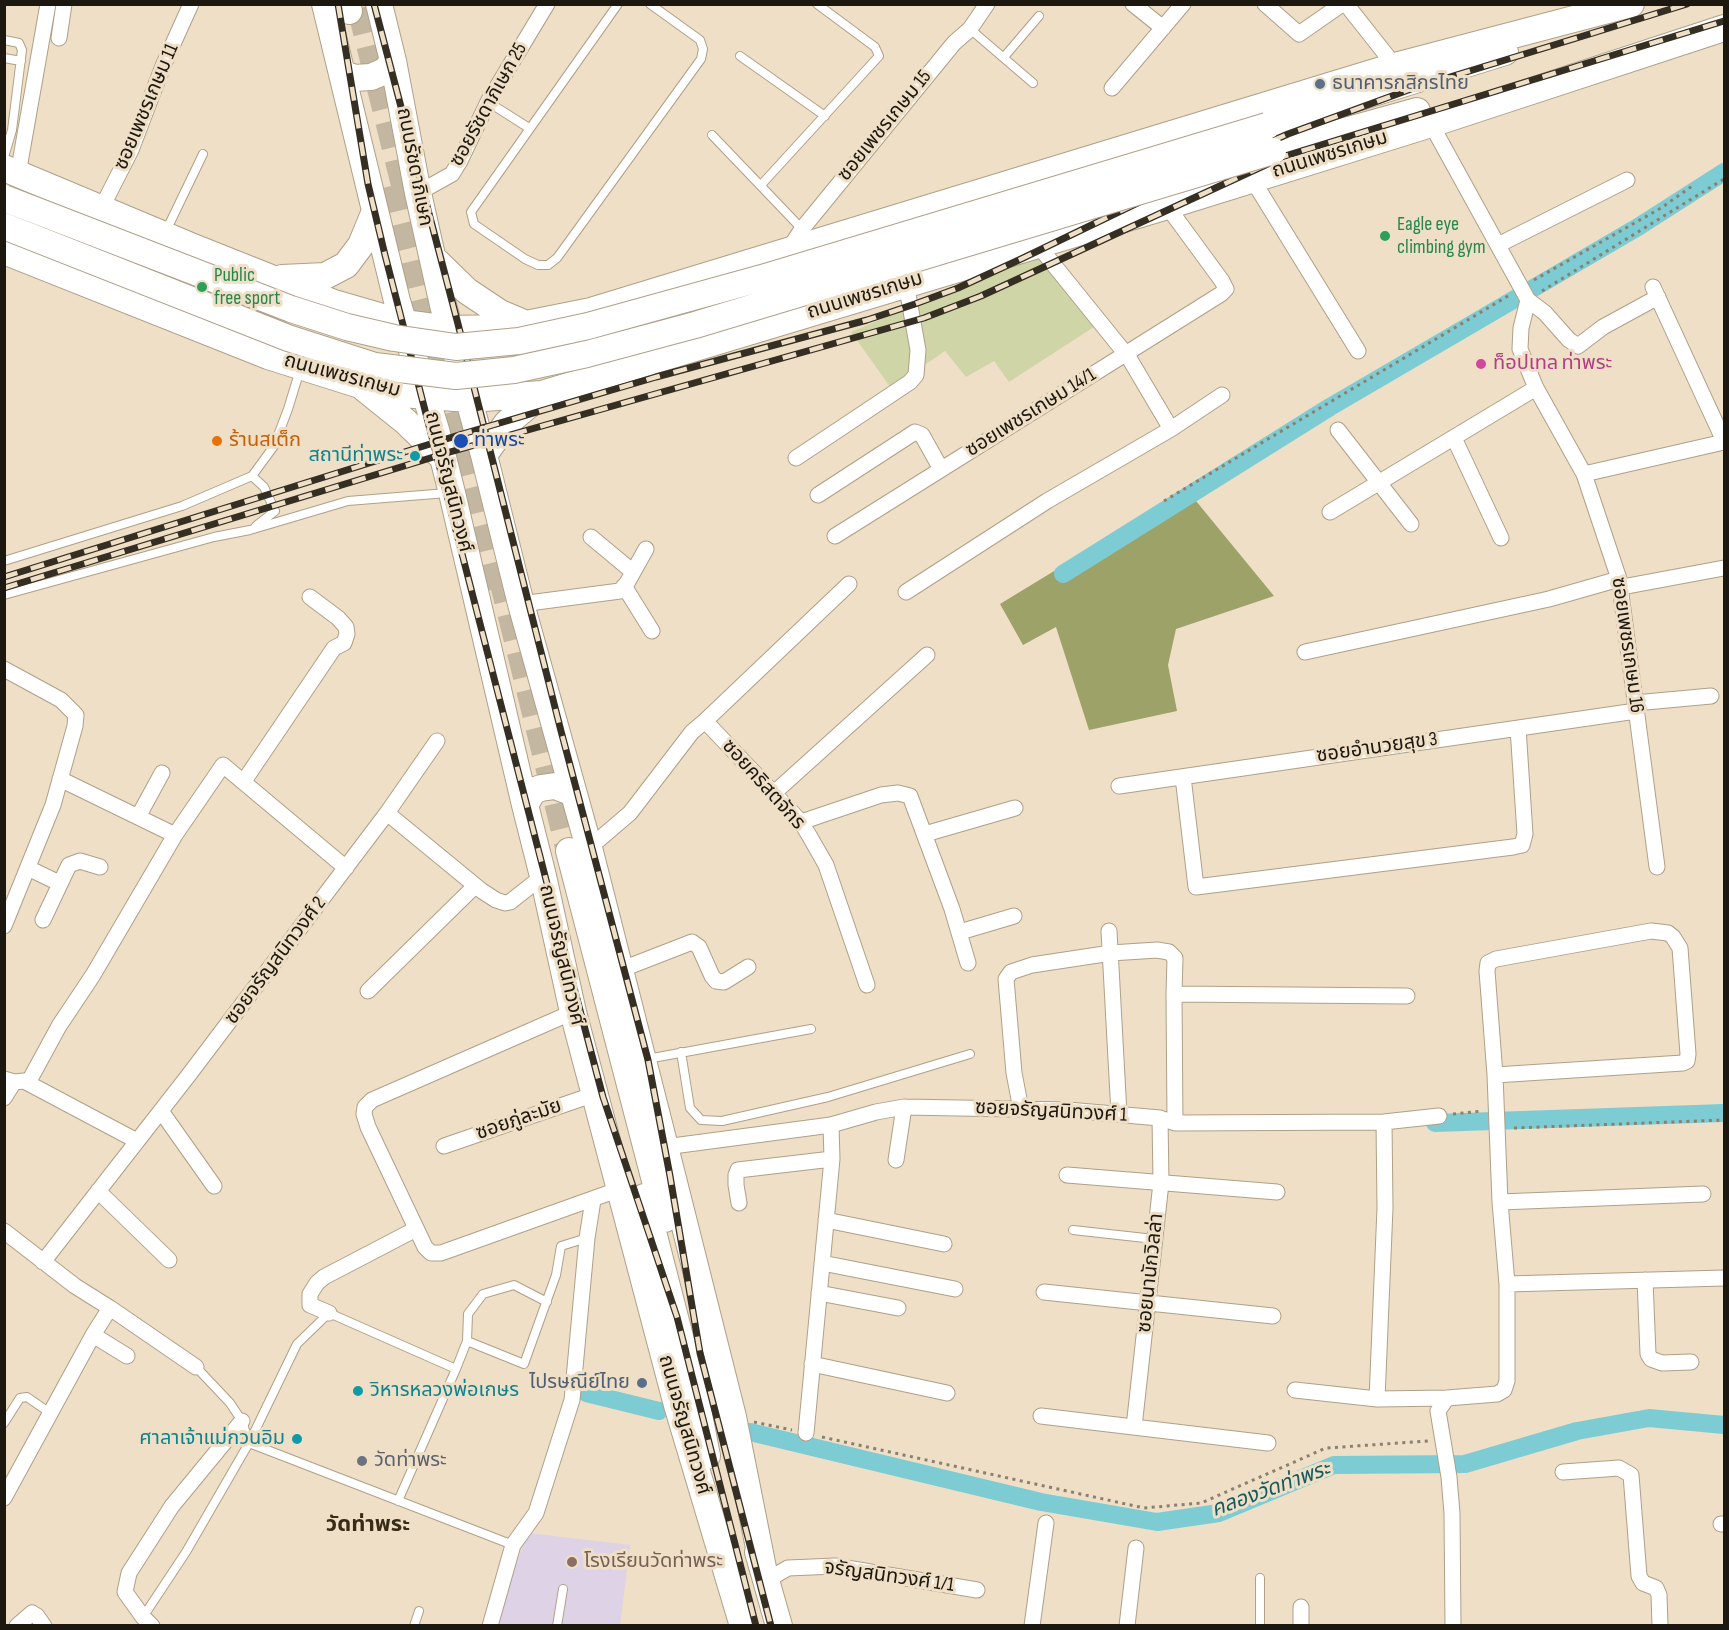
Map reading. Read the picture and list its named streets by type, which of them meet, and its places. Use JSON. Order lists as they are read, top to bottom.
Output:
{
  "streets": {
    "main road": ["ถนนเพชรเกษม", "ถนนรัชดาภิเษก", "ถนนจรัญสนิทวงศ์"],
    "street": [
      "ซอยรัชดาภิเษก 25",
      "ซอยเพชรเกษม 11",
      "ซอยเพชรเกษม 15",
      "ซอยเพชรเกษม 14/1",
      "ซอยเพชรเกษม 16",
      "ซอยอำนวยสุข 3",
      "ซอยคริสตจักร",
      "ซอยจรัญสนิทวงศ์ 2",
      "ซอยจรัญสนิทวงศ์ 1",
      "ซอยภู่ละมัย",
      "ซอยนานักวิลล่า",
      "จรัญสนิทวงศ์ 1/1"
    ]
  },
  "crossings": [
    ["ซอยรัชดาภิเษก 25", "ถนนรัชดาภิเษก"],
    ["ถนนเพชรเกษม", "ซอยเพชรเกษม 14/1"],
    ["ถนนเพชรเกษม", "ถนนจรัญสนิทวงศ์"],
    ["ถนนรัชดาภิเษก", "ถนนจรัญสนิทวงศ์"],
    ["ถนนจรัญสนิทวงศ์", "ซอยจรัญสนิทวงศ์ 1"],
    ["ถนนจรัญสนิทวงศ์", "ซอยภู่ละมัย"],
    ["ถนนจรัญสนิทวงศ์", "จรัญสนิทวงศ์ 1/1"],
    ["ซอยเพชรเกษม 16", "ซอยอำนวยสุข 3"],
    ["ซอยจรัญสนิทวงศ์ 1", "ซอยนานักวิลล่า"]
  ],
  "districts": ["วัดท่าพระ"],
  "water": ["คลองวัดท่าพระ"],
  "places": [
    "ธนาคารกสิกรไทย",
    "Eagle eye climbing gym",
    "Public free sport",
    "ท็อปเทล ท่าพระ",
    "ร้านสเต็ก",
    "ท่าพระ",
    "สถานีท่าพระ",
    "ไปรษณีย์ไทย",
    "วิหารหลวงพ่อเกษร",
    "ศาลาเจ้าแม่กวนอิม",
    "วัดท่าพระ",
    "โรงเรียนวัดท่าพระ"
  ]
}
